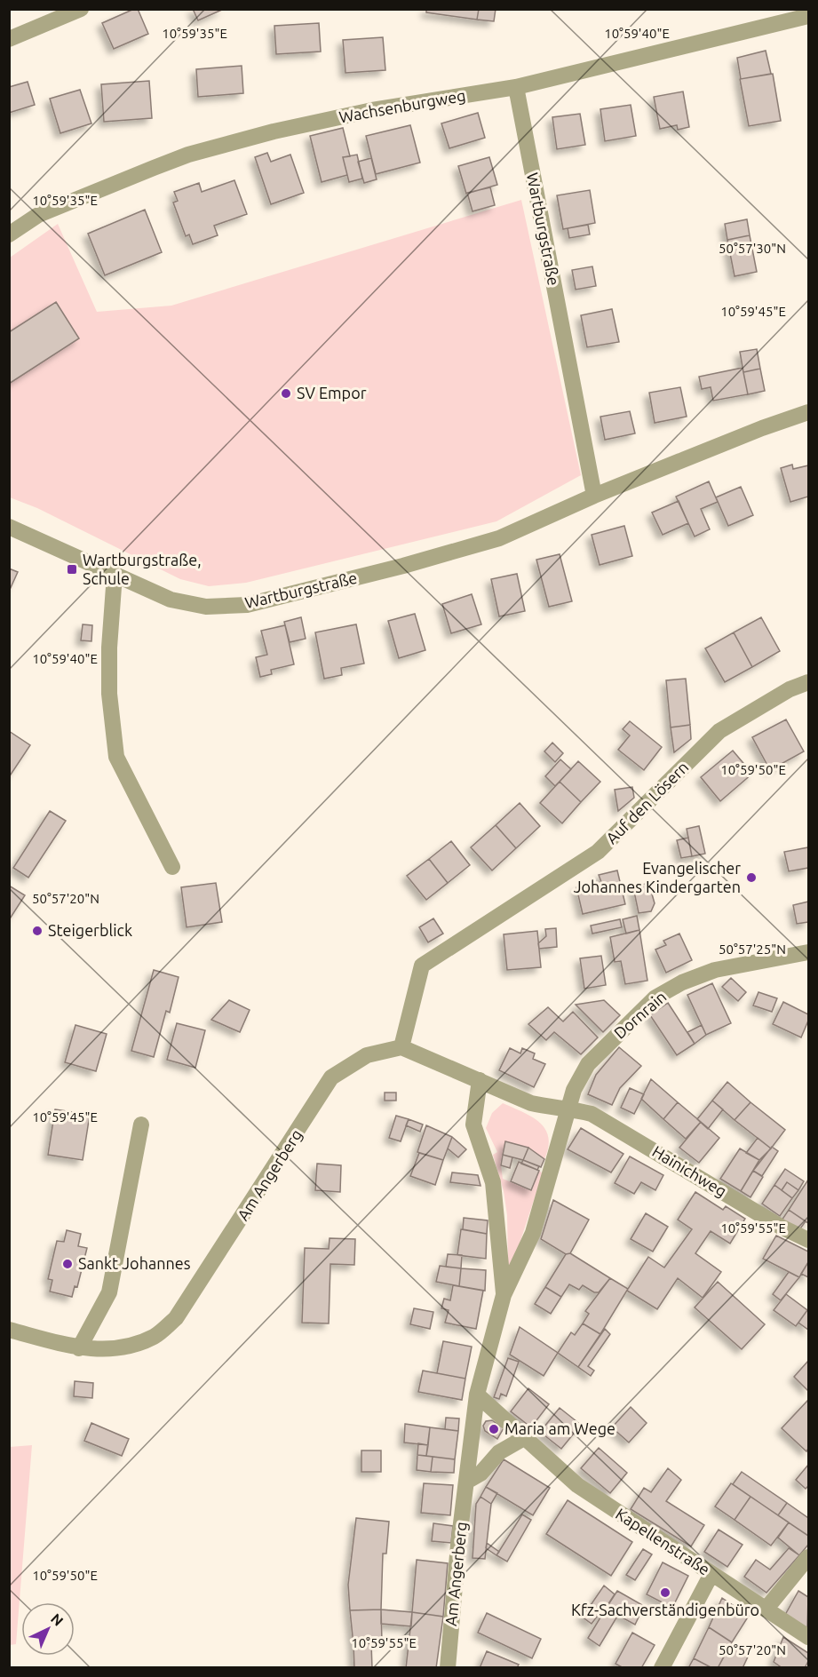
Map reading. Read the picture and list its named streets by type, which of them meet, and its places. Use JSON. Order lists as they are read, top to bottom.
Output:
{
  "streets": {
    "street": [
      "Wachsenburgweg",
      "Wartburgstraße",
      "Auf den Lösern",
      "Dornrain",
      "Hainichweg",
      "Am Angerberg",
      "Kapellenstraße"
    ]
  },
  "crossings": [
    ["Wachsenburgweg", "Wartburgstraße"],
    ["Auf den Lösern", "Am Angerberg"],
    ["Dornrain", "Hainichweg"],
    ["Dornrain", "Am Angerberg"],
    ["Hainichweg", "Am Angerberg"],
    ["Am Angerberg", "Kapellenstraße"]
  ],
  "places": {
    "other": [
      "SV Empor",
      "Evangelischer Johannes Kindergarten",
      "Steigerblick",
      "Sankt Johannes",
      "Maria am Wege",
      "Kfz-Sachverständigenbüro"
    ],
    "transit": ["Wartburgstraße, Schule"]
  },
  "north": "top right",
  "coordinates": [
    "10°59'35\"E",
    "10°59'40\"E",
    "50°57'30\"N",
    "10°59'45\"E",
    "10°59'50\"E",
    "50°57'20\"N",
    "50°57'25\"N",
    "10°59'55\"E"
  ]
}
